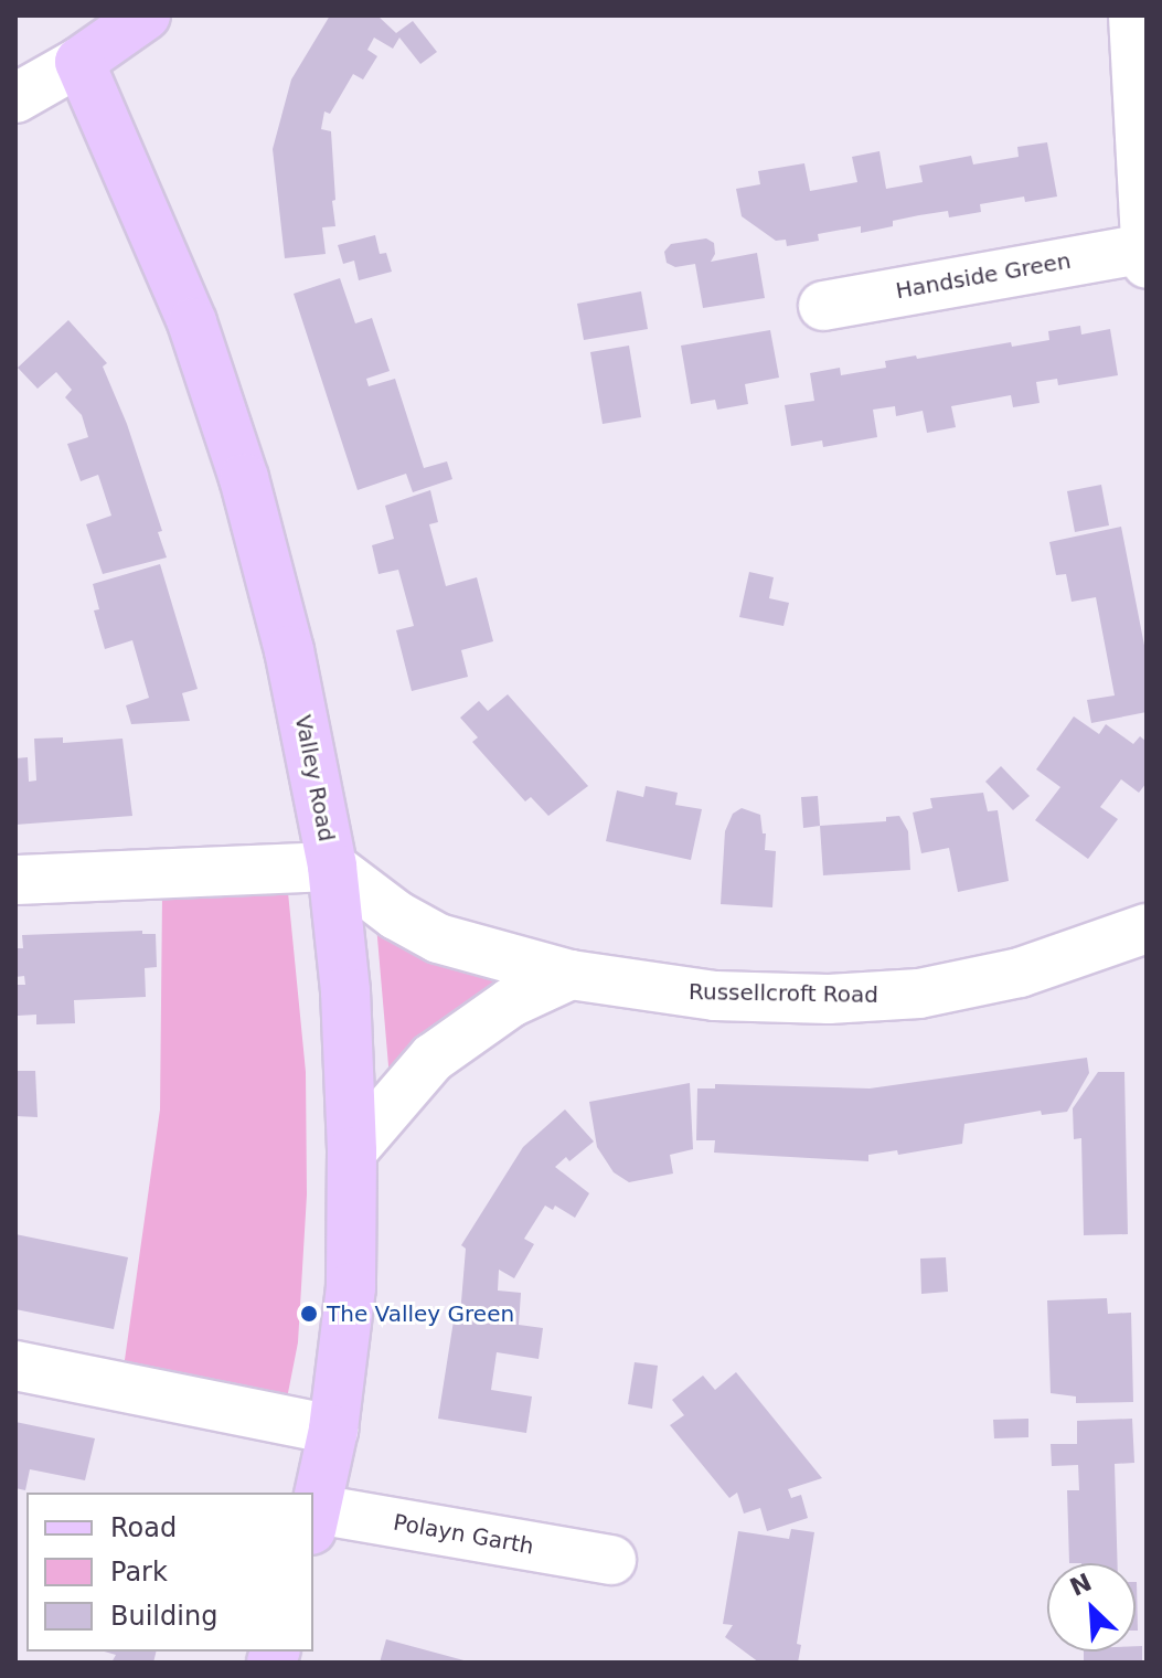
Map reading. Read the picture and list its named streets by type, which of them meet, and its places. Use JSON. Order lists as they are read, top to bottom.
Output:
{
  "streets": {
    "main road": ["Valley Road"],
    "street": ["Handside Green", "Russellcroft Road", "Polayn Garth"]
  },
  "crossings": [
    ["Valley Road", "Russellcroft Road"],
    ["Valley Road", "Polayn Garth"]
  ],
  "places": ["The Valley Green"],
  "legend": ["Road", "Park", "Building"],
  "north": "top left"
}
